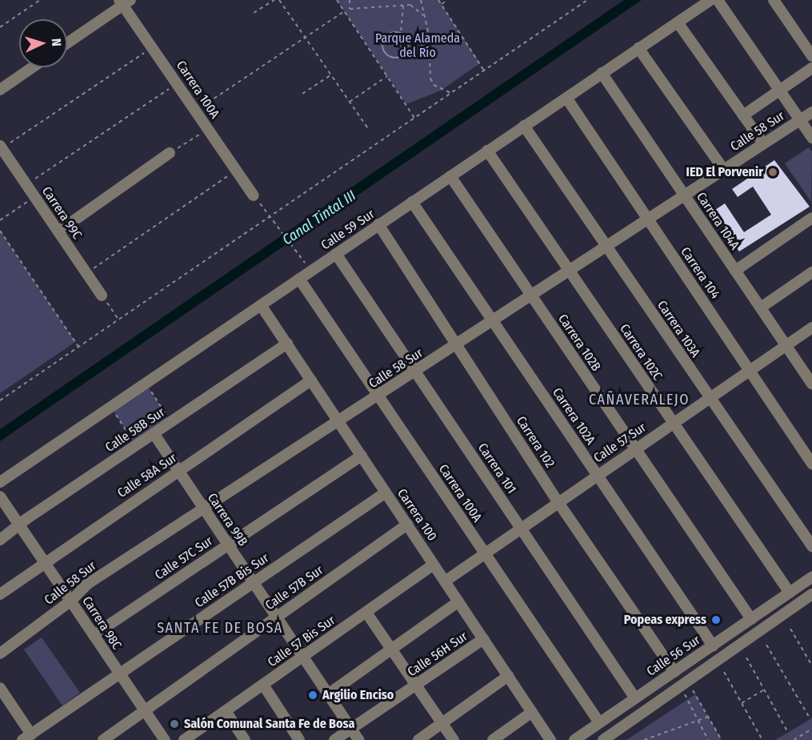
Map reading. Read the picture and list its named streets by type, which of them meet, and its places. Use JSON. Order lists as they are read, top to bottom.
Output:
{
  "streets": {
    "street": [
      "Carrera 100A",
      "Calle 58 Sur",
      "Carrera 99C",
      "Carrera 104A",
      "Calle 59 Sur",
      "Carrera 104",
      "Carrera 103A",
      "Carrera 102B",
      "Carrera 102C",
      "Carrera 102A",
      "Calle 58B Sur",
      "Carrera 102",
      "Calle 57 Sur",
      "Carrera 101",
      "Calle 58A Sur",
      "Carrera 100",
      "Carrera 99B",
      "Calle 57C Sur",
      "Calle 57B Bis Sur",
      "Calle 57B Sur",
      "Carrera 98C",
      "Calle 57 Bis Sur",
      "Calle 56H Sur",
      "Calle 56 Sur"
    ]
  },
  "crossings": [
    ["Carrera 100A", "Calle 58 Sur"],
    ["Carrera 100A", "Calle 59 Sur"],
    ["Carrera 100A", "Calle 57 Sur"],
    ["Carrera 100A", "Calle 56 Sur"],
    ["Calle 58 Sur", "Carrera 104A"],
    ["Calle 58 Sur", "Carrera 104"],
    ["Calle 58 Sur", "Carrera 103A"],
    ["Calle 58 Sur", "Carrera 102B"],
    ["Calle 58 Sur", "Carrera 102C"],
    ["Calle 58 Sur", "Carrera 102A"],
    ["Calle 58 Sur", "Carrera 102"],
    ["Calle 58 Sur", "Carrera 101"],
    ["Calle 58 Sur", "Carrera 100"],
    ["Calle 58 Sur", "Carrera 99B"],
    ["Calle 58 Sur", "Carrera 98C"],
    ["Carrera 104A", "Calle 59 Sur"],
    ["Carrera 104A", "Calle 57 Sur"],
    ["Calle 59 Sur", "Carrera 104"],
    ["Calle 59 Sur", "Carrera 103A"],
    ["Calle 59 Sur", "Carrera 102B"],
    ["Calle 59 Sur", "Carrera 102C"],
    ["Calle 59 Sur", "Carrera 102A"],
    ["Calle 59 Sur", "Carrera 102"],
    ["Calle 59 Sur", "Carrera 101"],
    ["Calle 59 Sur", "Carrera 100"],
    ["Carrera 104", "Calle 57 Sur"],
    ["Carrera 103A", "Calle 57 Sur"],
    ["Carrera 102B", "Calle 57 Sur"],
    ["Carrera 102B", "Calle 56 Sur"],
    ["Carrera 102C", "Calle 57 Sur"],
    ["Carrera 102C", "Calle 56 Sur"],
    ["Carrera 102A", "Calle 57 Sur"],
    ["Carrera 102A", "Calle 56 Sur"],
    ["Calle 58B Sur", "Carrera 100"],
    ["Calle 58B Sur", "Carrera 99B"],
    ["Calle 58B Sur", "Carrera 98C"],
    ["Carrera 102", "Calle 57 Sur"],
    ["Carrera 102", "Calle 56 Sur"],
    ["Calle 57 Sur", "Carrera 101"],
    ["Calle 57 Sur", "Carrera 100"],
    ["Carrera 101", "Calle 56 Sur"],
    ["Calle 58A Sur", "Carrera 100"],
    ["Calle 58A Sur", "Carrera 99B"],
    ["Calle 58A Sur", "Carrera 98C"],
    ["Carrera 100", "Calle 57C Sur"],
    ["Carrera 100", "Calle 57B Bis Sur"],
    ["Carrera 100", "Calle 57B Sur"],
    ["Carrera 100", "Calle 57 Bis Sur"],
    ["Carrera 100", "Calle 56H Sur"],
    ["Carrera 99B", "Calle 57C Sur"],
    ["Carrera 99B", "Calle 57B Bis Sur"],
    ["Carrera 99B", "Calle 57B Sur"],
    ["Carrera 99B", "Calle 57 Bis Sur"],
    ["Carrera 99B", "Calle 56H Sur"],
    ["Calle 57C Sur", "Carrera 98C"],
    ["Calle 57B Bis Sur", "Carrera 98C"],
    ["Calle 57B Sur", "Carrera 98C"]
  ],
  "districts": ["CAÑAVERALEJO", "SANTA FE DE BOSA"],
  "water": ["Canal Tintal III"],
  "parks": ["Parque Alameda del Río"],
  "places": [
    "IED El Porvenir",
    "Popeas express",
    "Argilio Enciso",
    "Salón Comunal Santa Fe de Bosa"
  ],
  "north": "right"
}
